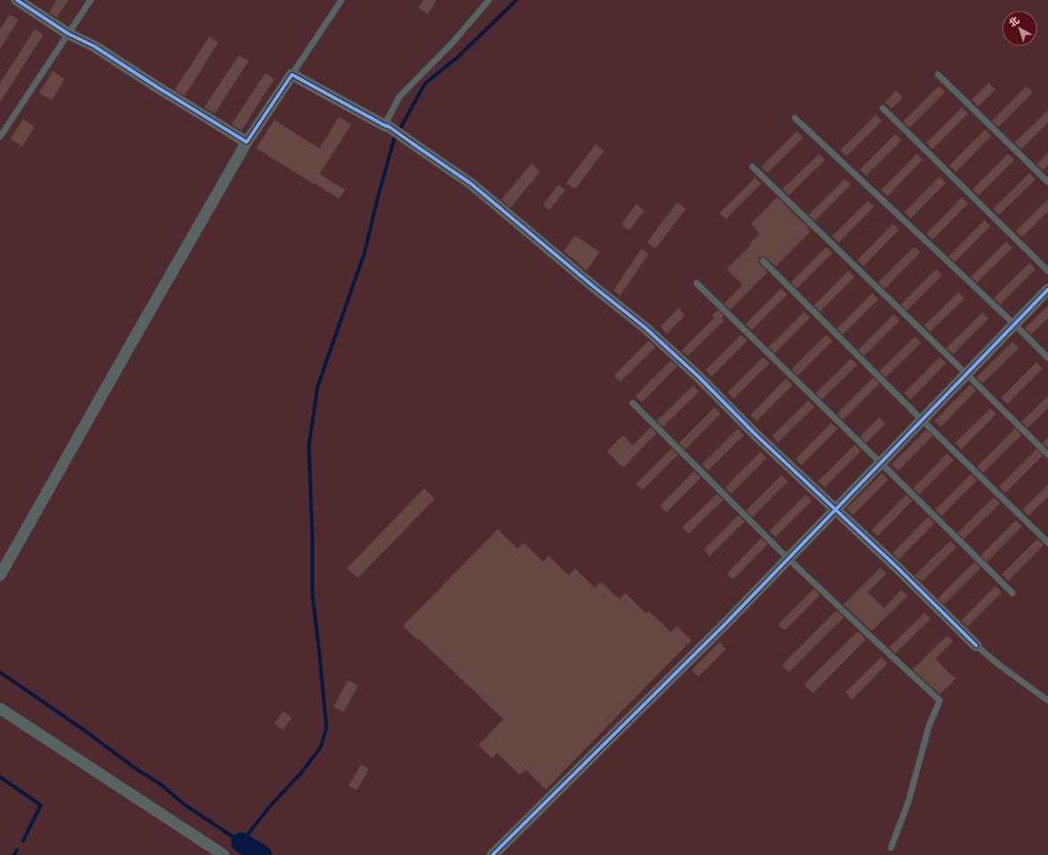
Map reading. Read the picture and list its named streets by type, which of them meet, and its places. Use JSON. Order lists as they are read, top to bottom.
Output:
{
  "north": "top left"
}
